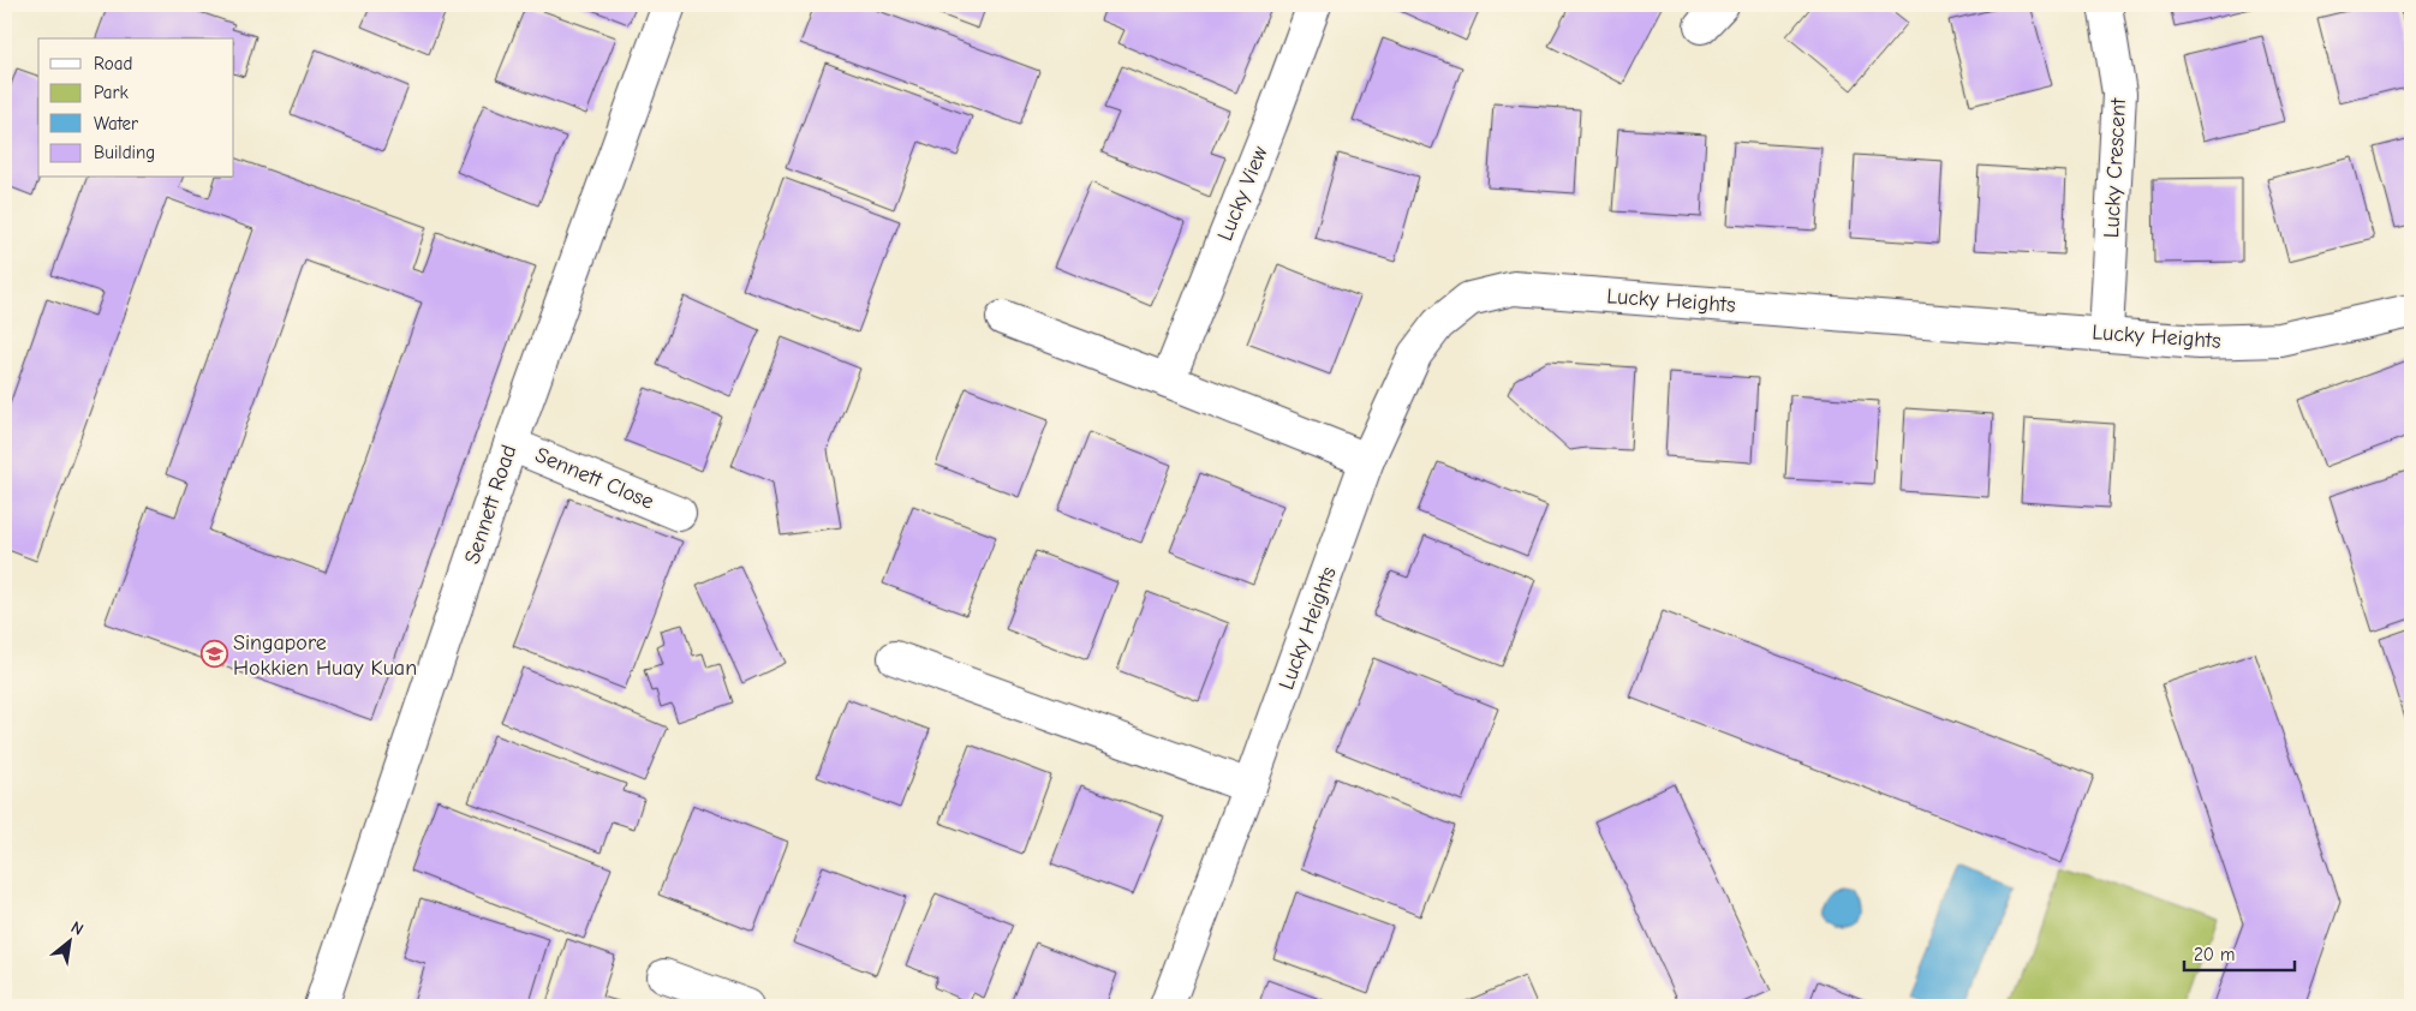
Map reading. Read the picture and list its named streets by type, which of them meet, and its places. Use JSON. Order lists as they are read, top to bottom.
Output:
{
  "streets": {
    "street": [
      "Lucky Crescent",
      "Lucky View",
      "Lucky Heights",
      "Sennett Close",
      "Sennett Road"
    ]
  },
  "crossings": [
    ["Lucky Crescent", "Lucky Heights"],
    ["Sennett Close", "Sennett Road"]
  ],
  "places": {
    "school or university": ["Singapore Hokkien Huay Kuan"]
  },
  "legend": [
    "Road",
    "Park",
    "Water",
    "Building"
  ],
  "scale_bar": "20 m",
  "north": "top right"
}
